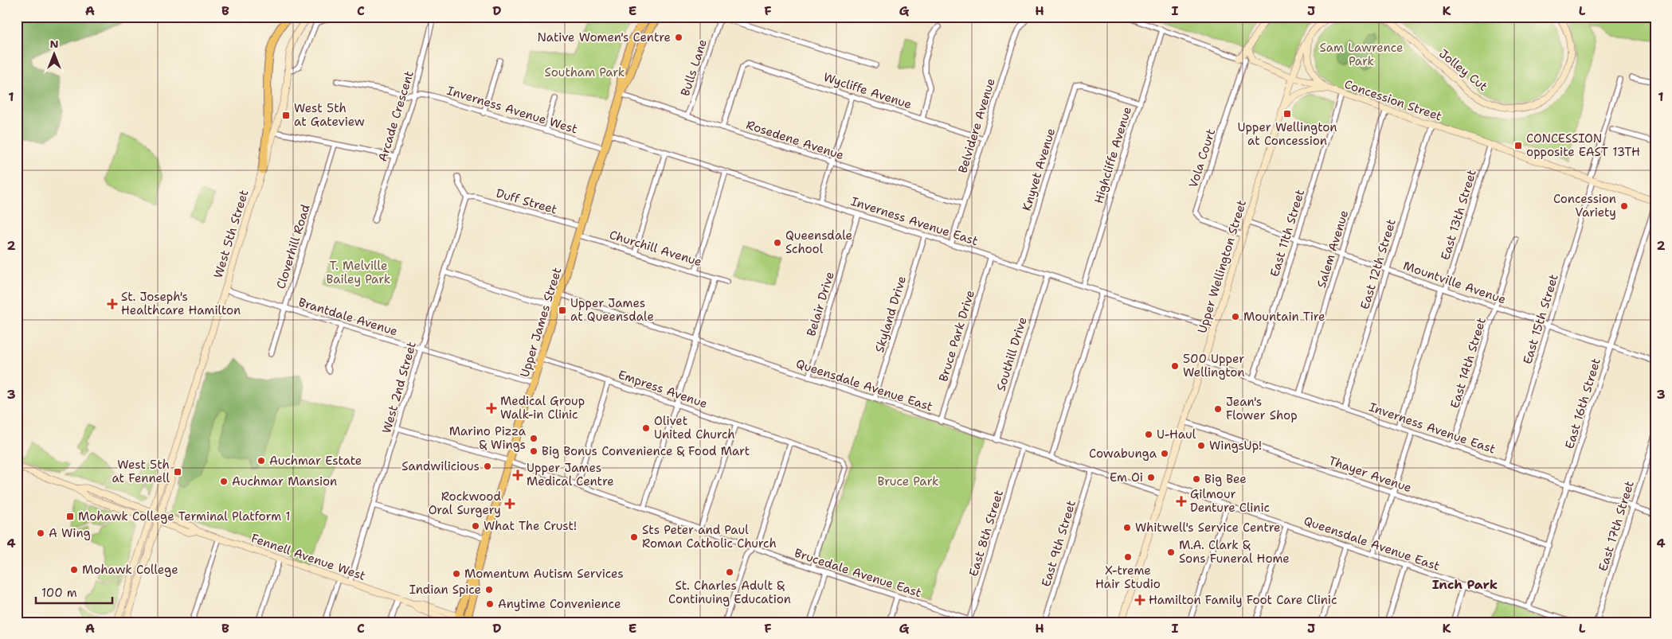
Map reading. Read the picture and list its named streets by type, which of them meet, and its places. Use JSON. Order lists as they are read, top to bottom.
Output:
{
  "streets": {
    "main road": [
      "Jolley Cut",
      "Concession Street",
      "West 5th Street",
      "Upper Wellington Street",
      "Upper James Street",
      "Fennell Avenue West"
    ],
    "street": [
      "Bulls Lane",
      "Wycliffe Avenue",
      "Inverness Avenue West",
      "Arcade Crescent",
      "Belvidere Avenue",
      "Rosedene Avenue",
      "Highcliffe Avenue",
      "Vola Court",
      "Knyvet Avenue",
      "Duff Street",
      "East 13th Street",
      "Inverness Avenue East",
      "East 11th Street",
      "Cloverhill Road",
      "Churchill Avenue",
      "Salem Avenue",
      "East 12th Street",
      "Mountville Avenue",
      "Belair Drive",
      "Skyland Drive",
      "Brantdale Avenue",
      "East 15th Street",
      "Bruce Park Drive",
      "Southill Drive",
      "East 14th Street",
      "Queensdale Avenue East",
      "West 2nd Street",
      "Empress Avenue",
      "East 16th Street",
      "Thayer Avenue",
      "East 17th Street",
      "East 8th Street",
      "East 9th Street",
      "Brucedale Avenue East"
    ]
  },
  "crossings": [
    ["Bulls Lane", "Rosedene Avenue"],
    ["Wycliffe Avenue", "Belvidere Avenue"],
    ["Wycliffe Avenue", "Rosedene Avenue"],
    ["Concession Street", "Highcliffe Avenue"],
    ["Concession Street", "Vola Court"],
    ["Concession Street", "East 13th Street"],
    ["Concession Street", "East 11th Street"],
    ["Concession Street", "Salem Avenue"],
    ["Concession Street", "East 12th Street"],
    ["Concession Street", "Upper Wellington Street"],
    ["Concession Street", "East 15th Street"],
    ["Inverness Avenue West", "Arcade Crescent"],
    ["Inverness Avenue West", "Upper James Street"],
    ["Belvidere Avenue", "Rosedene Avenue"],
    ["Belvidere Avenue", "Inverness Avenue East"],
    ["Rosedene Avenue", "Upper James Street"],
    ["Highcliffe Avenue", "Knyvet Avenue"],
    ["Highcliffe Avenue", "Inverness Avenue East"],
    ["Vola Court", "Upper Wellington Street"],
    ["Knyvet Avenue", "Inverness Avenue East"],
    ["Duff Street", "Upper James Street"],
    ["Duff Street", "West 2nd Street"],
    ["East 13th Street", "Inverness Avenue East"],
    ["East 13th Street", "Mountville Avenue"],
    ["Inverness Avenue East", "East 11th Street"],
    ["Inverness Avenue East", "Salem Avenue"],
    ["Inverness Avenue East", "East 12th Street"],
    ["Inverness Avenue East", "Upper Wellington Street"],
    ["Inverness Avenue East", "Belair Drive"],
    ["Inverness Avenue East", "Skyland Drive"],
    ["Inverness Avenue East", "East 15th Street"],
    ["Inverness Avenue East", "Upper James Street"],
    ["Inverness Avenue East", "Bruce Park Drive"],
    ["Inverness Avenue East", "Southill Drive"],
    ["Inverness Avenue East", "East 14th Street"],
    ["Inverness Avenue East", "East 16th Street"],
    ["Inverness Avenue East", "East 17th Street"],
    ["East 11th Street", "Mountville Avenue"],
    ["West 5th Street", "Brantdale Avenue"],
    ["West 5th Street", "Fennell Avenue West"],
    ["Cloverhill Road", "Brantdale Avenue"],
    ["Churchill Avenue", "Upper James Street"],
    ["Salem Avenue", "Mountville Avenue"],
    ["East 12th Street", "Mountville Avenue"],
    ["Upper Wellington Street", "Mountville Avenue"],
    ["Upper Wellington Street", "Queensdale Avenue East"],
    ["Upper Wellington Street", "Thayer Avenue"],
    ["Mountville Avenue", "East 15th Street"],
    ["Mountville Avenue", "East 14th Street"],
    ["Mountville Avenue", "East 16th Street"],
    ["Belair Drive", "Queensdale Avenue East"],
    ["Skyland Drive", "Queensdale Avenue East"],
    ["Brantdale Avenue", "Upper James Street"],
    ["Brantdale Avenue", "West 2nd Street"],
    ["Upper James Street", "Queensdale Avenue East"],
    ["Upper James Street", "Empress Avenue"],
    ["Upper James Street", "Fennell Avenue West"],
    ["Upper James Street", "Brucedale Avenue East"],
    ["Bruce Park Drive", "Queensdale Avenue East"],
    ["Southill Drive", "Queensdale Avenue East"],
    ["Queensdale Avenue East", "East 16th Street"],
    ["Queensdale Avenue East", "East 8th Street"],
    ["Queensdale Avenue East", "East 9th Street"],
    ["West 2nd Street", "Fennell Avenue West"],
    ["West 2nd Street", "Brucedale Avenue East"],
    ["Empress Avenue", "Brucedale Avenue East"],
    ["East 16th Street", "Thayer Avenue"],
    ["East 8th Street", "Brucedale Avenue East"]
  ],
  "districts": ["Inch Park"],
  "parks": [
    "Sam Lawrence Park",
    "Southam Park",
    "T. Melville Bailey Park",
    "Bruce Park"
  ],
  "places": {
    "other": [
      "Native Women's Centre",
      "Concession Variety",
      "Queensdale School",
      "Mountain Tire",
      "500 Upper Wellington",
      "Jean's Flower Shop",
      "Olivet United Church",
      "U-Haul",
      "Marino Pizza & Wings",
      "WingsUp!",
      "Big Bonus Convenience & Food Mart",
      "Cowabunga",
      "Auchmar Estate",
      "Sandwilicious",
      "Em Oi",
      "Big Bee",
      "Auchmar Mansion",
      "What The Crust!",
      "Whitwell's Service Centre",
      "A Wing",
      "Sts Peter and Paul Roman Catholic Church",
      "M.A. Clark & Sons Funeral Home",
      "X-treme Hair Studio",
      "Mohawk College",
      "St. Charles Adult & Continuing Education",
      "Momentum Autism Services",
      "Indian Spice",
      "Anytime Convenience"
    ],
    "transit": [
      "Upper Wellington at Concession",
      "West 5th at Gateview",
      "CONCESSION opposite EAST 13TH",
      "Upper James at Queensdale",
      "West 5th at Fennell",
      "Mohawk College Terminal Platform 1"
    ],
    "health": [
      "St. Joseph's Healthcare Hamilton",
      "Medical Group Walk-in Clinic",
      "Upper James Medical Centre",
      "Gilmour Denture Clinic",
      "Rockwood Oral Surgery",
      "Hamilton Family Foot Care Clinic"
    ]
  },
  "scale_bar": "100 m",
  "north": "top",
  "grid": {
    "columns": [
      "A",
      "B",
      "C",
      "D",
      "E",
      "F",
      "G",
      "H",
      "I",
      "J",
      "K",
      "L"
    ],
    "rows": [
      "1",
      "2",
      "3",
      "4"
    ]
  }
}
